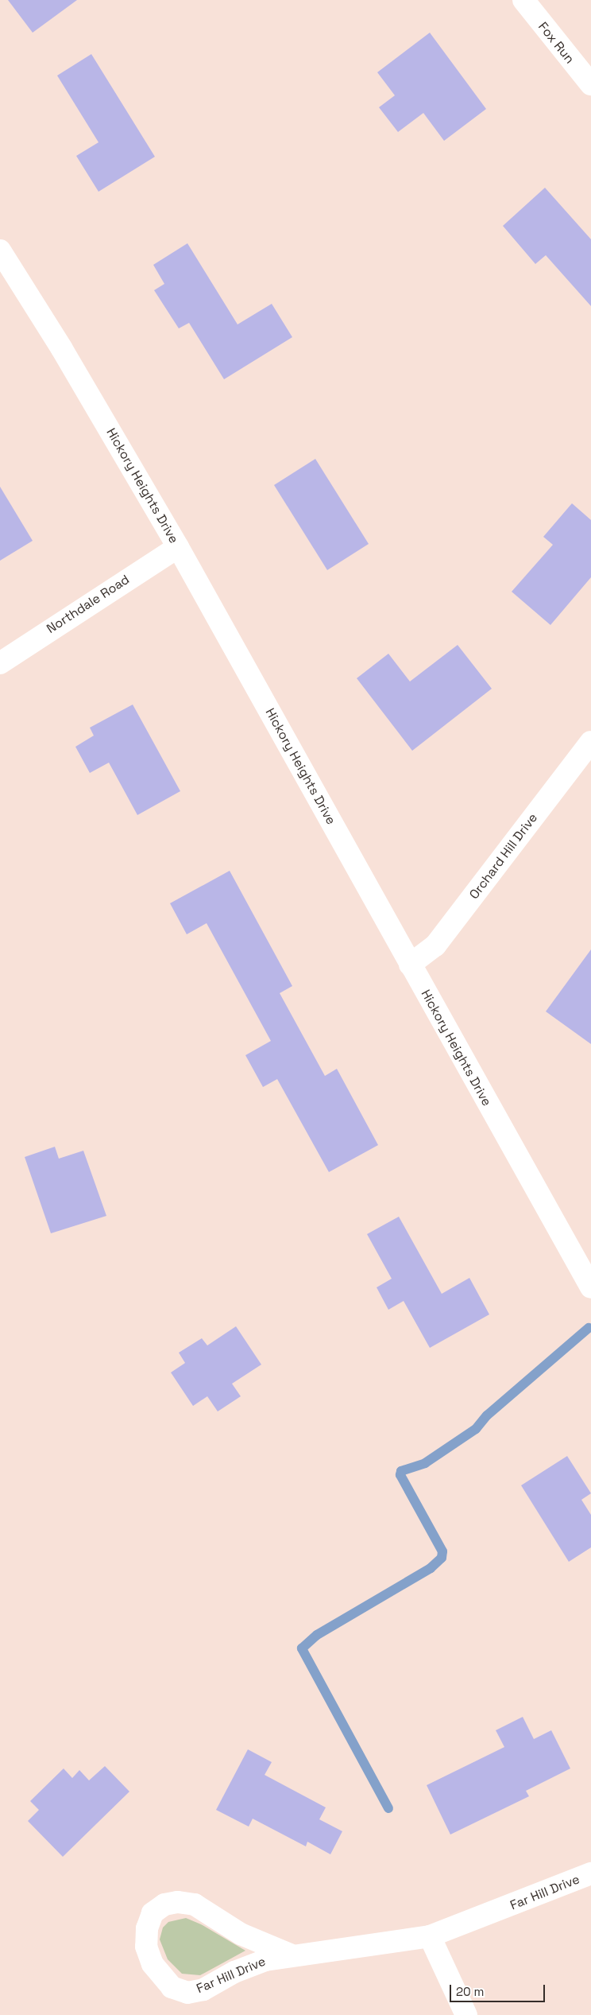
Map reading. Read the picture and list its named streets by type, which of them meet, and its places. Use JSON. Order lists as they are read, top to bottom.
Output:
{
  "streets": {
    "street": [
      "Fox Run",
      "Hickory Heights Drive",
      "Northdale Road",
      "Orchard Hill Drive",
      "Far Hill Drive"
    ]
  },
  "crossings": [
    ["Hickory Heights Drive", "Northdale Road"],
    ["Hickory Heights Drive", "Orchard Hill Drive"]
  ],
  "scale_bar": "20 m"
}
